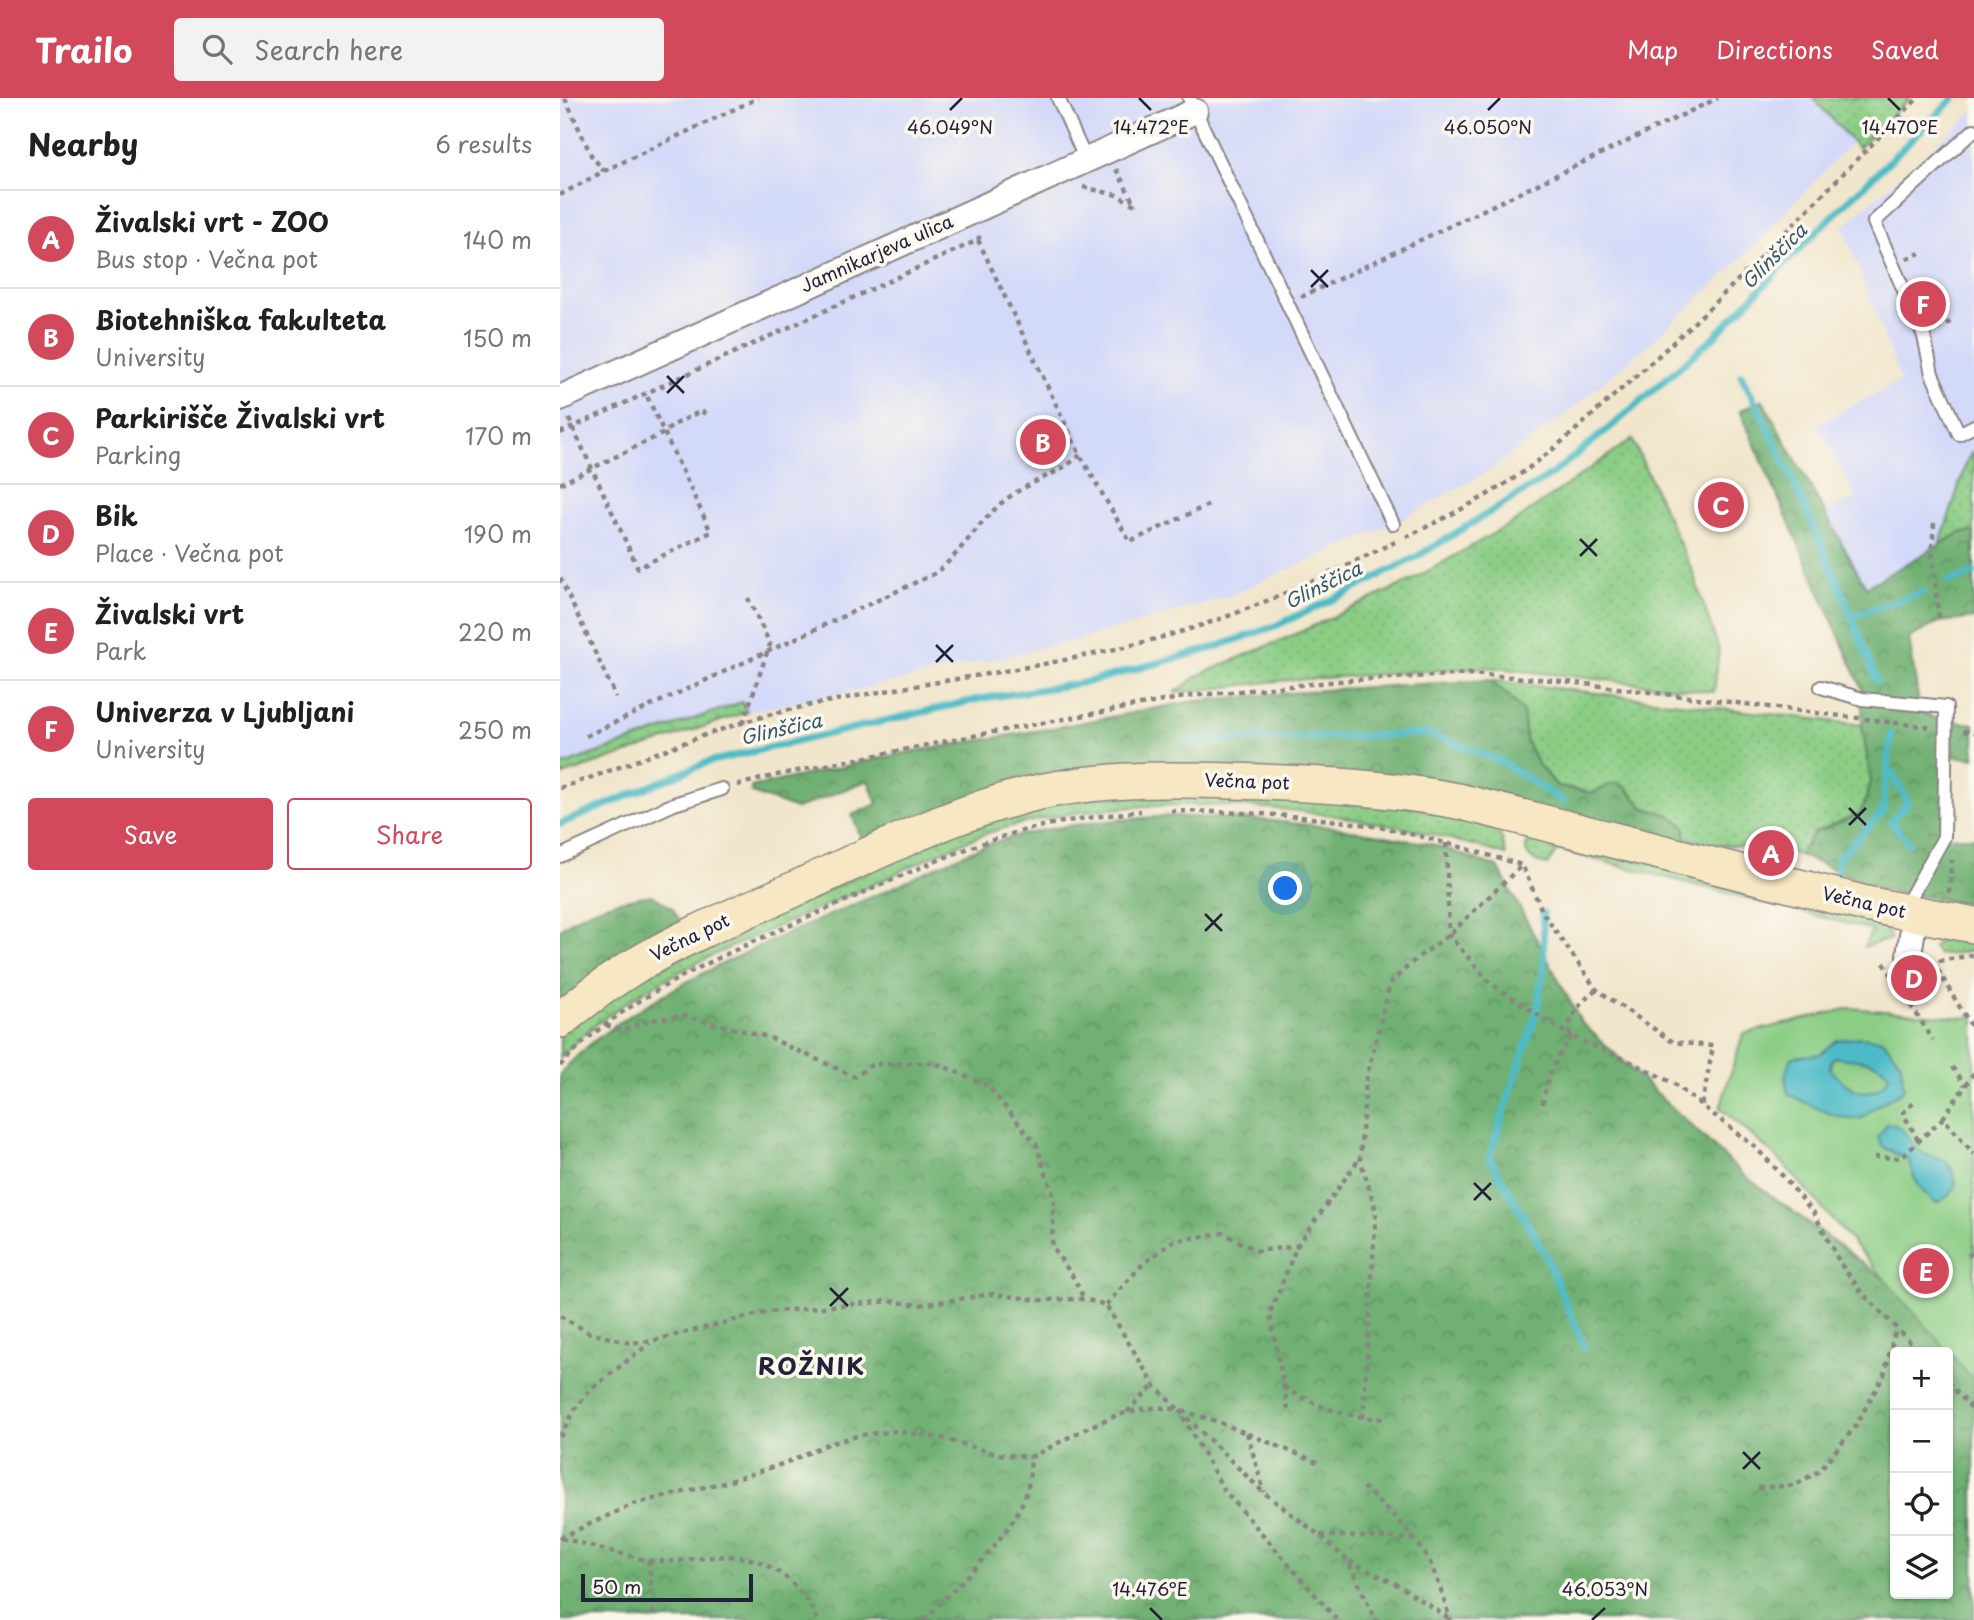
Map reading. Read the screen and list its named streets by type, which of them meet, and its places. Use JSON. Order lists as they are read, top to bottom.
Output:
{
  "streets": {
    "main road": ["Večna pot"],
    "street": ["Jamnikarjeva ulica"]
  },
  "districts": ["ROŽNIK"],
  "water": ["Glinščica"],
  "scale_bar": "50 m",
  "page": {
    "header": "Trailo",
    "search": "Search here",
    "nav": ["Map", "Directions", "Saved"],
    "heading": ["Nearby", "6 results"],
    "list": [
      {
        "mark": "A",
        "name": "Živalski vrt - ZOO",
        "note": "Bus stop · Večna pot",
        "value": "140 m"
      },
      {
        "mark": "B",
        "name": "Biotehniška fakulteta",
        "note": "University",
        "value": "150 m"
      },
      {
        "mark": "C",
        "name": "Parkirišče Živalski vrt",
        "note": "Parking",
        "value": "170 m"
      },
      {
        "mark": "D",
        "name": "Bik",
        "note": "Place · Večna pot",
        "value": "190 m"
      },
      {
        "mark": "E",
        "name": "Živalski vrt",
        "note": "Park",
        "value": "220 m"
      },
      {
        "mark": "F",
        "name": "Univerza v Ljubljani",
        "note": "University",
        "value": "250 m"
      }
    ],
    "pins": [
      "F",
      "B",
      "C",
      "A",
      "D",
      "E"
    ],
    "buttons": ["Save", "Share"],
    "map_buttons": ["+", "−"],
    "scale": "50 m"
  },
  "coordinates": [
    "46.049°N",
    "14.472°E",
    "46.050°N",
    "14.470°E",
    "14.476°E",
    "46.053°N"
  ]
}
